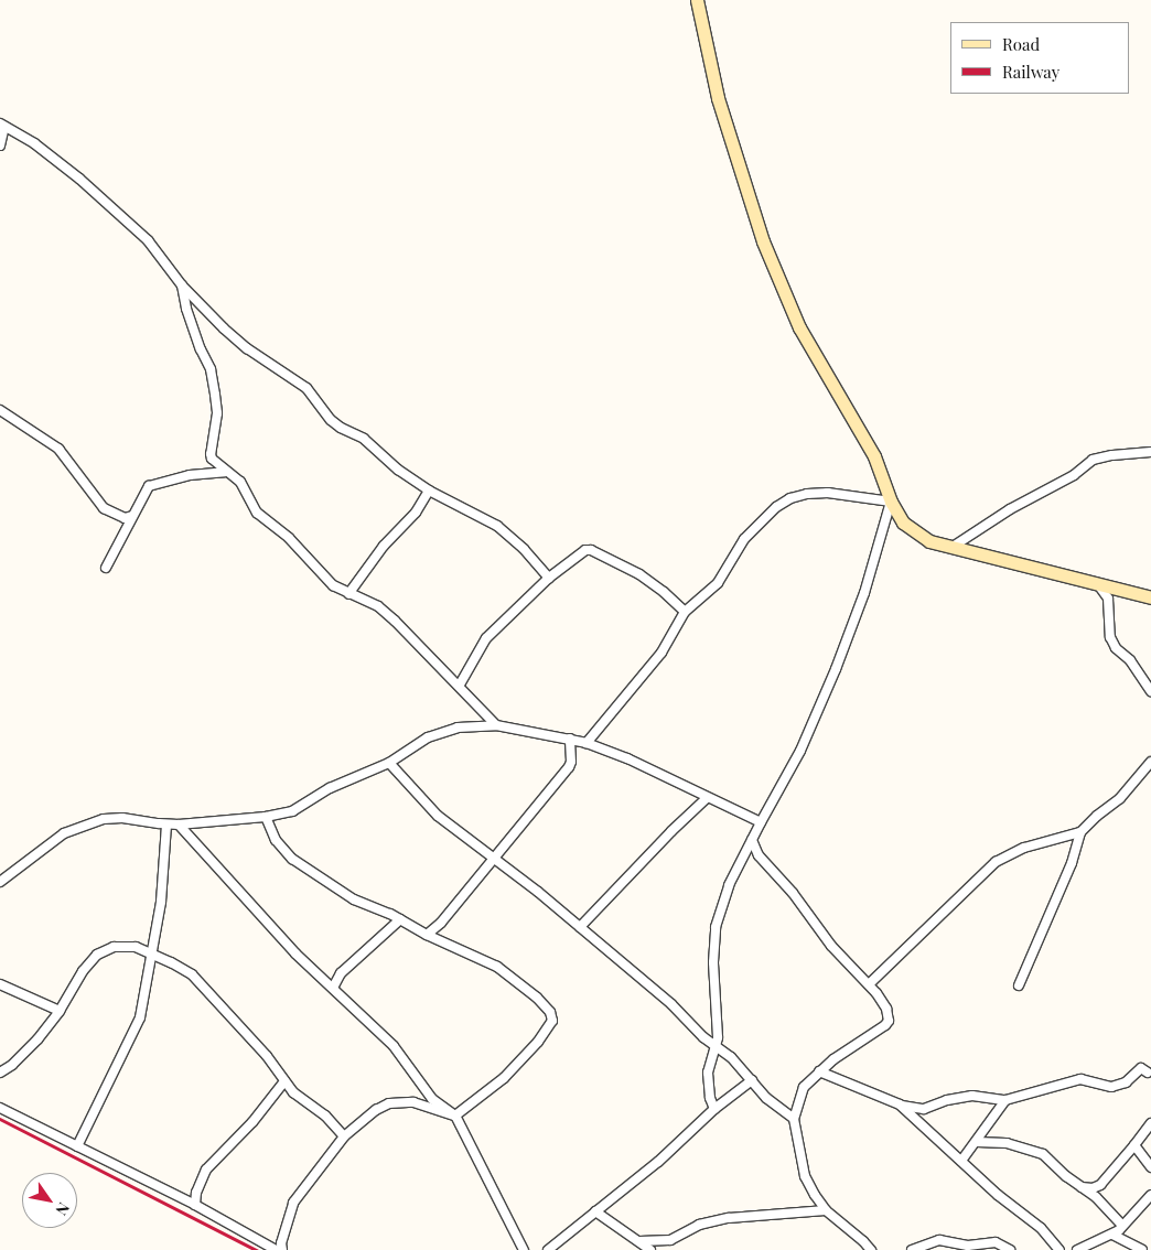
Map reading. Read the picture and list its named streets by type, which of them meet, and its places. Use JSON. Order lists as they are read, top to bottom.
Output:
{
  "legend": ["Road", "Railway"],
  "north": "bottom right"
}
